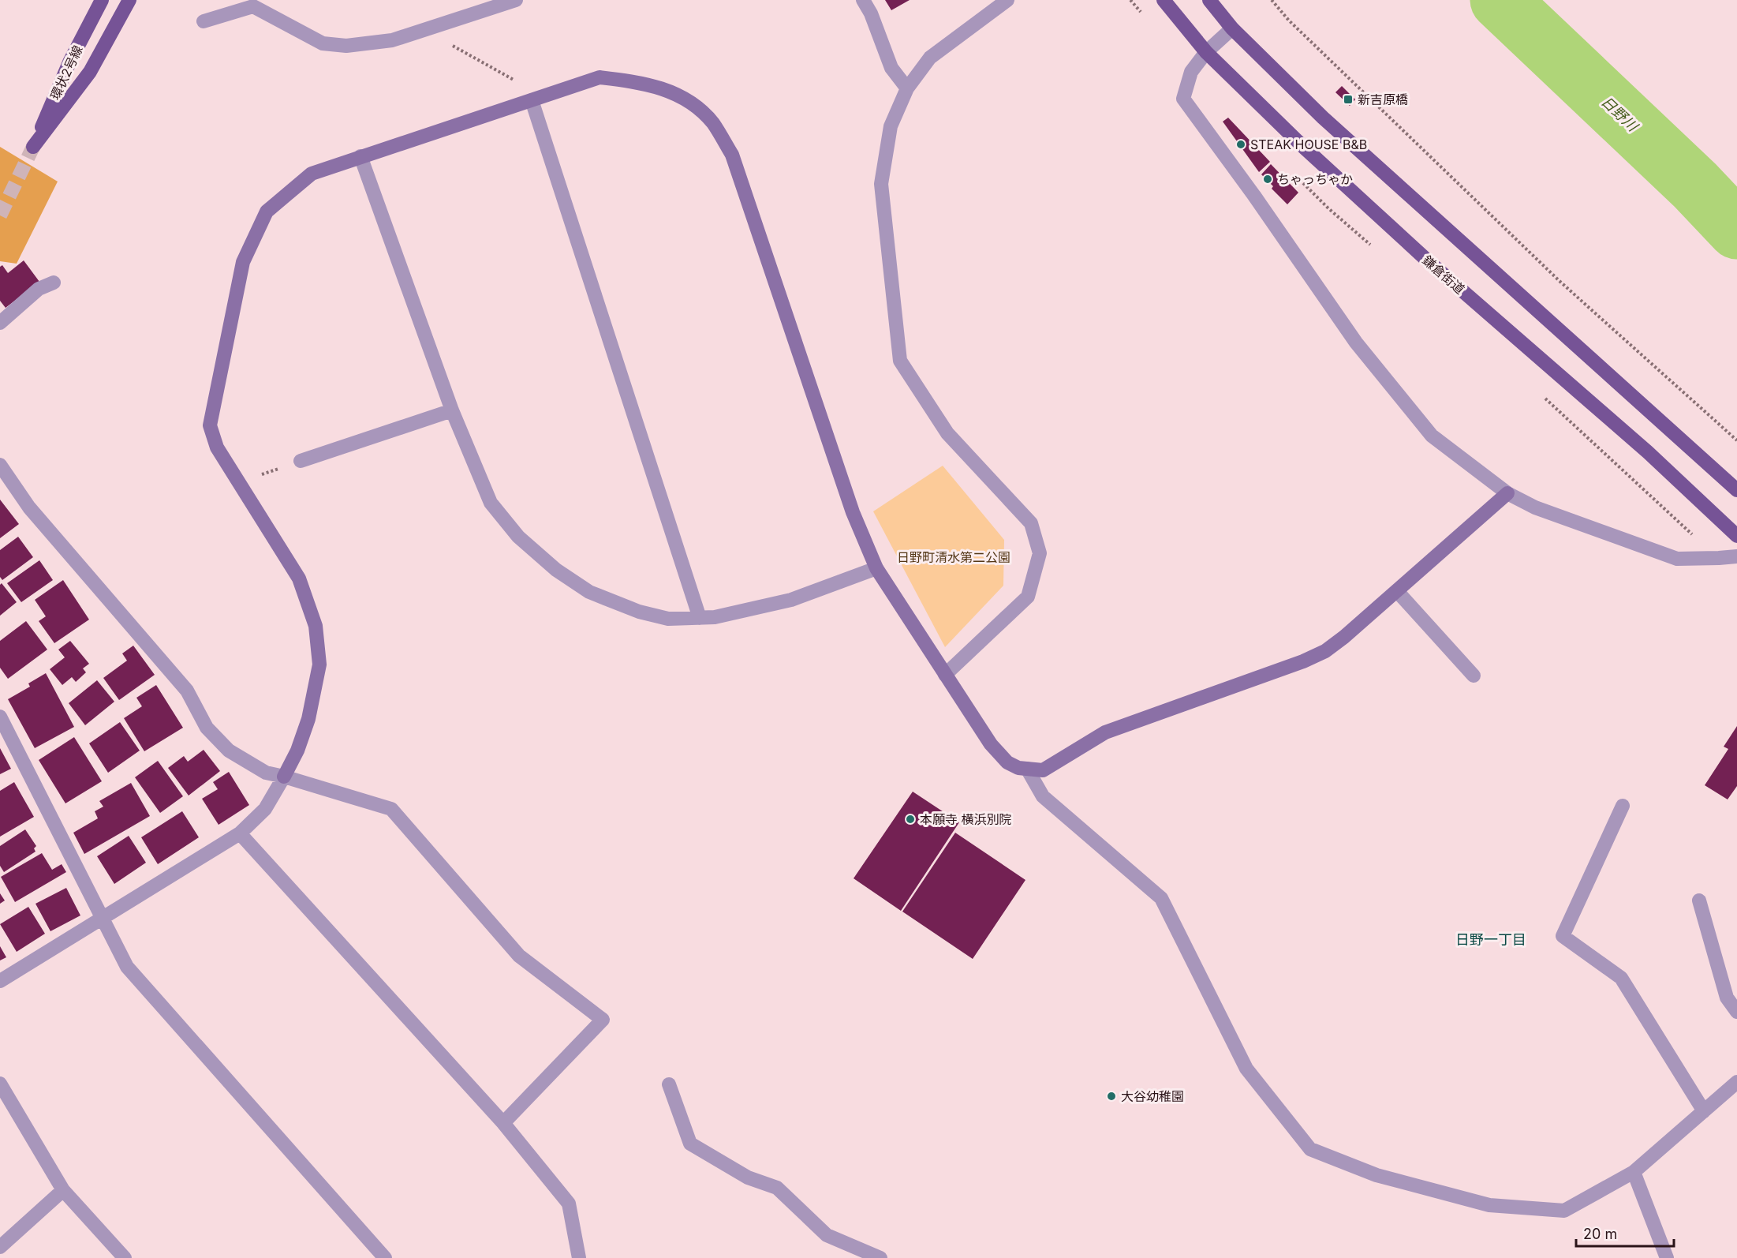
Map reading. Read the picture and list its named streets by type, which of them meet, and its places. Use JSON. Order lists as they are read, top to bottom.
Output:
{
  "streets": {
    "main road": ["環状2号線", "鎌倉街道"]
  },
  "districts": ["日野一丁目"],
  "water": ["日野川"],
  "parks": ["日野町清水第二公園"],
  "places": {
    "transit": ["新吉原橋"],
    "other": [
      "STEAK HOUSE B&B",
      "ちゃっちゃか",
      "本願寺 横浜別院",
      "大谷幼稚園"
    ]
  },
  "scale_bar": "20 m"
}
